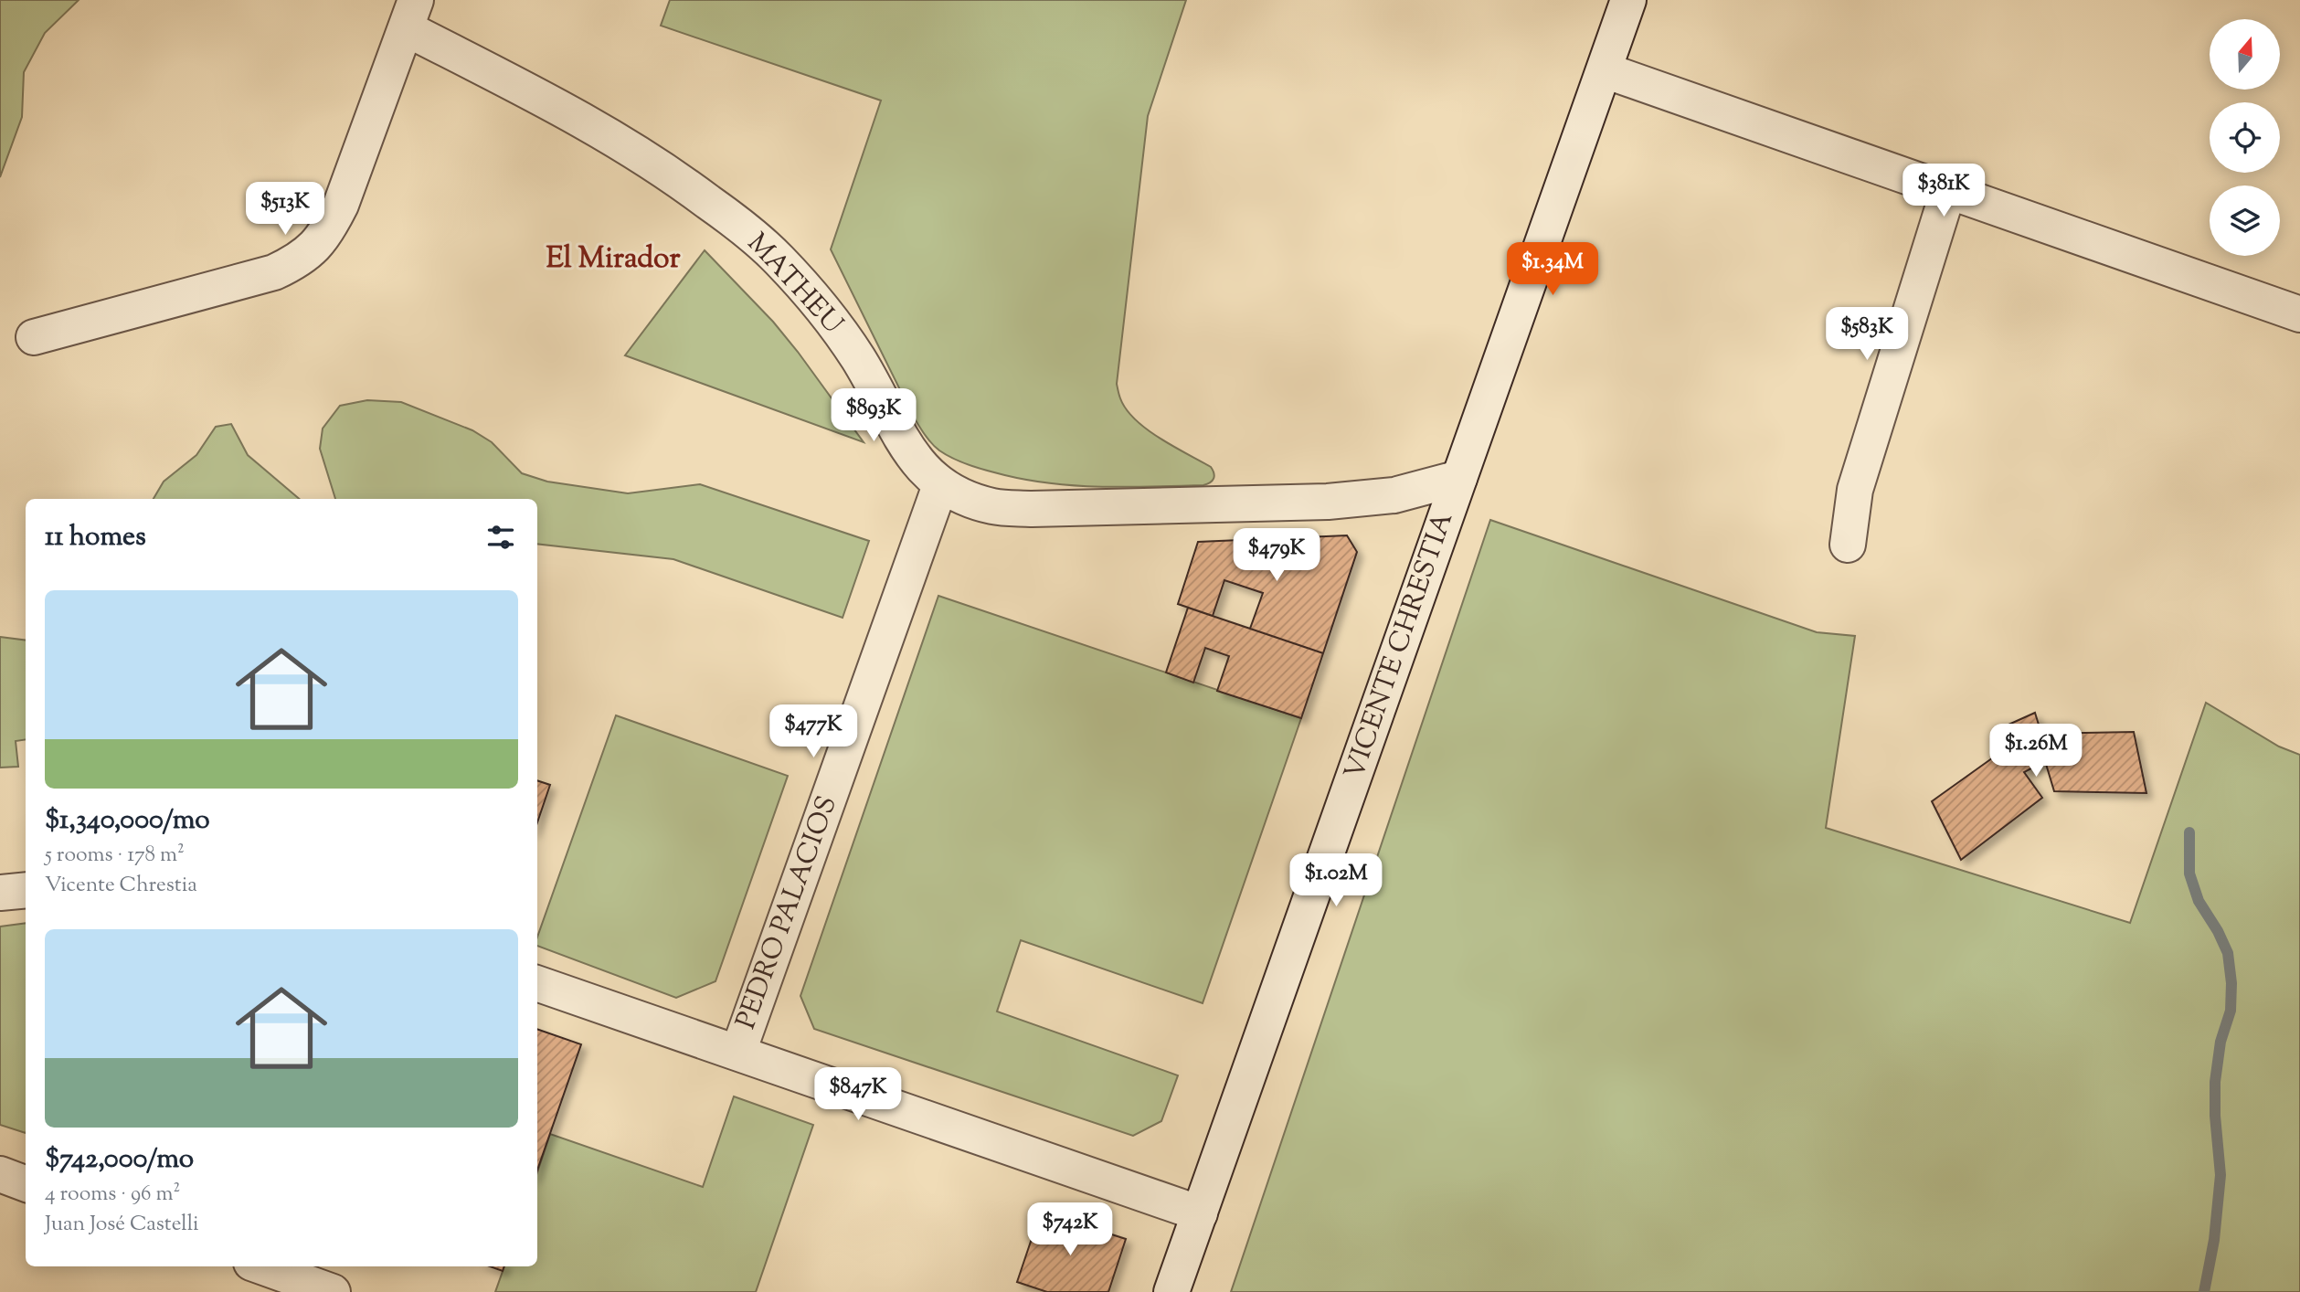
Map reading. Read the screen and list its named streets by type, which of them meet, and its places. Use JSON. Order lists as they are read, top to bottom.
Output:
{
  "streets": {
    "street": ["MATHEU", "VICENTE CHRESTIA", "PEDRO PALACIOS"]
  },
  "crossings": [
    ["MATHEU", "VICENTE CHRESTIA"],
    ["MATHEU", "PEDRO PALACIOS"]
  ],
  "districts": ["El Mirador"],
  "north": "top",
  "page": {
    "price": [
      "$381K",
      "$513K",
      "$1.34M",
      "$583K",
      "$893K",
      "$479K",
      "$477K",
      "$1.26M",
      "$1.02M",
      "$847K",
      "$742K"
    ],
    "heading": "11 homes",
    "list": [
      {
        "name": "$1,340,000/mo",
        "note": "5 rooms · 178 m² · Vicente Chrestia"
      },
      {
        "name": "$742,000/mo",
        "note": "4 rooms · 96 m² · Juan José Castelli"
      }
    ]
  }
}
